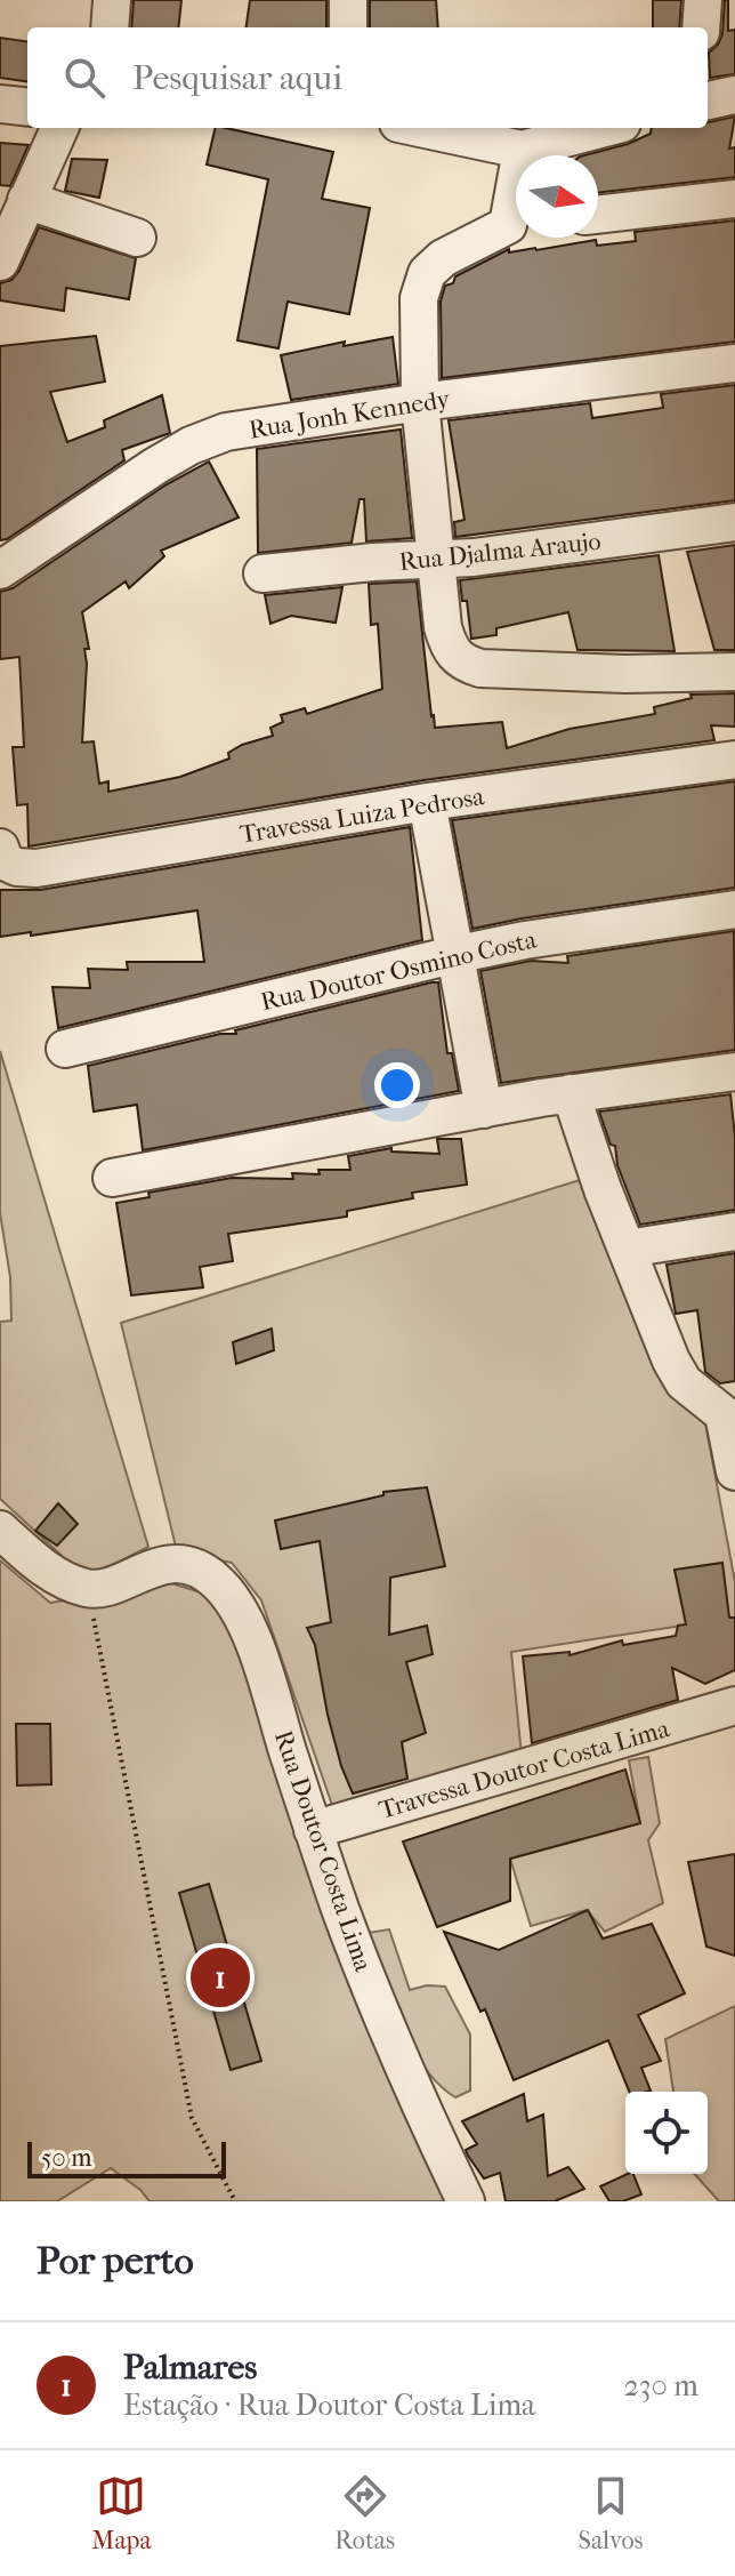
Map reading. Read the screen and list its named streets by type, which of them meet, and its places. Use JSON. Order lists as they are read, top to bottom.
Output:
{
  "streets": {
    "street": [
      "Rua Jonh Kennedy",
      "Rua Djalma Araujo",
      "Travessa Luiza Pedrosa",
      "Rua Doutor Osmino Costa",
      "Travessa Doutor Costa Lima",
      "Rua Doutor Costa Lima"
    ]
  },
  "crossings": [
    ["Travessa Doutor Costa Lima", "Rua Doutor Costa Lima"]
  ],
  "scale_bar": "50 m",
  "north": "right",
  "page": {
    "search": "Pesquisar aqui",
    "pins": "1",
    "scale": "50 m",
    "heading": "Por perto",
    "list": [
      {
        "mark": "1",
        "name": "Palmares",
        "note": "Estação · Rua Doutor Costa Lima",
        "value": "230 m"
      }
    ],
    "nav": ["Mapa", "Rotas", "Salvos"]
  }
}
